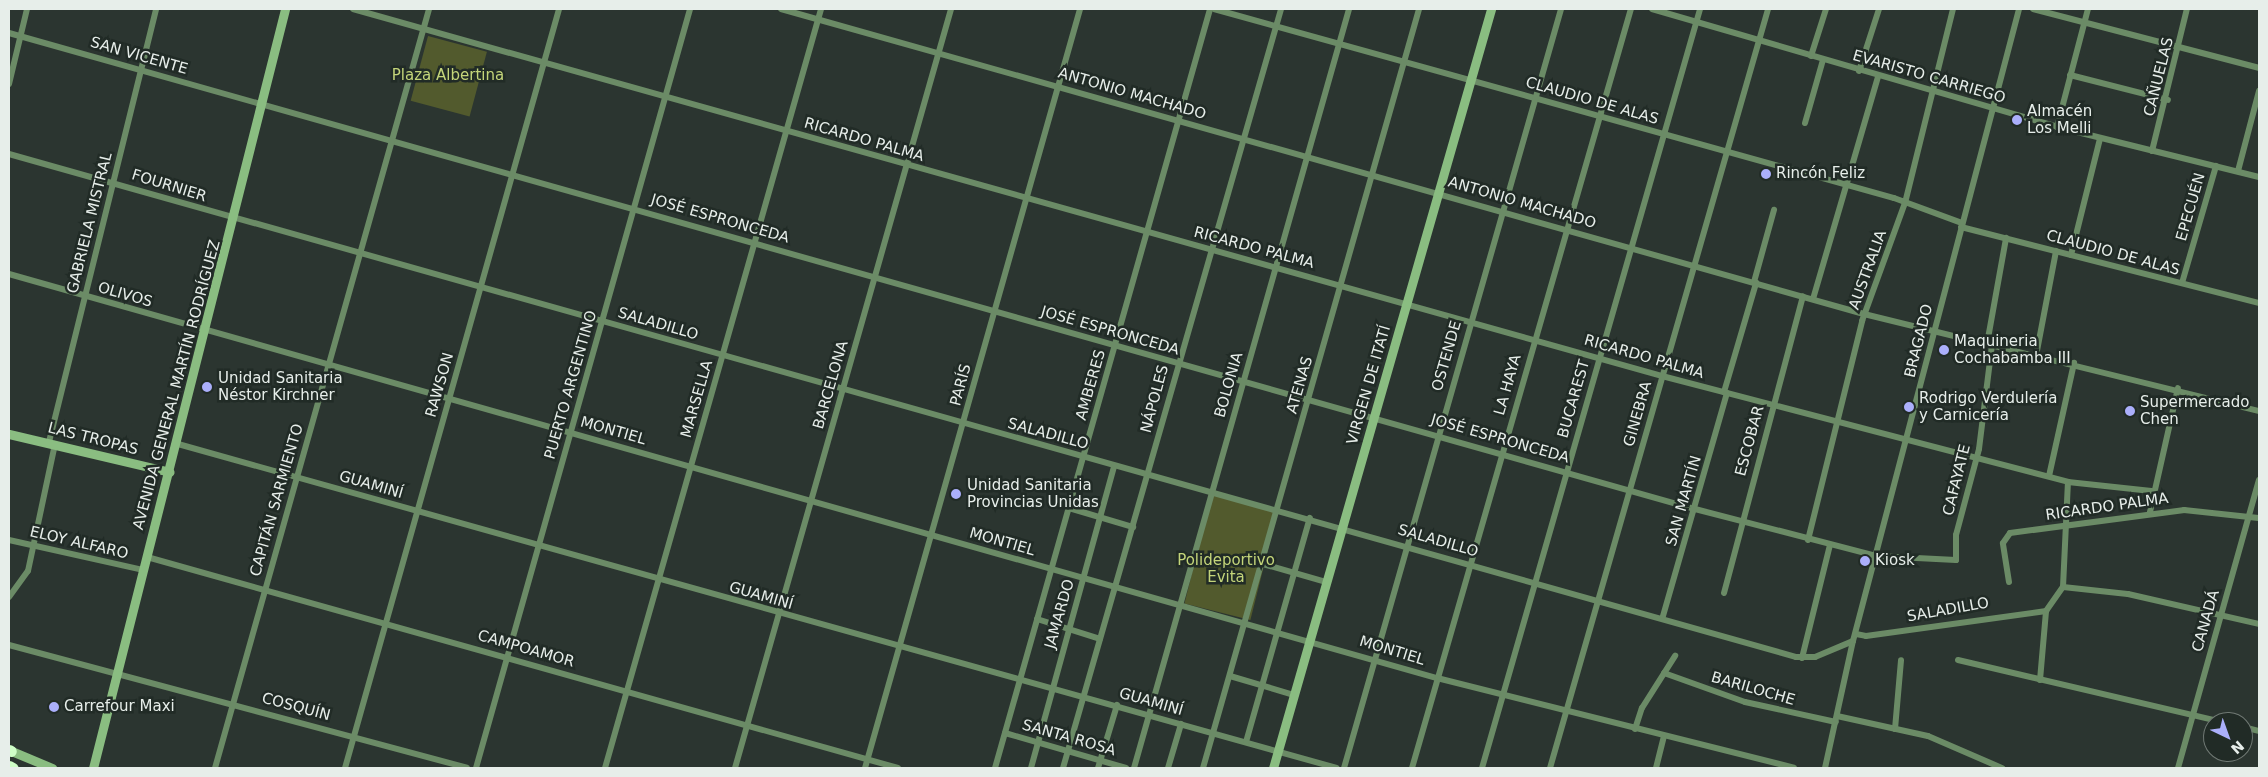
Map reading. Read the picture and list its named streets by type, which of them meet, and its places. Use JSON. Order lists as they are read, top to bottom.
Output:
{
  "streets": {
    "street": [
      "SAN VICENTE",
      "EVARISTO CARRIEGO",
      "CAÑUELAS",
      "ANTONIO MACHADO",
      "CLAUDIO DE ALAS",
      "RICARDO PALMA",
      "FOURNIER",
      "EPECUÉN",
      "JOSÉ ESPRONCEDA",
      "GABRIELA MISTRAL",
      "AUSTRALIA",
      "OLIVOS",
      "SALADILLO",
      "BRAGADO",
      "OSTENDE",
      "AVENIDA GENERAL MARTÍN RODRÍGUEZ",
      "RAWSON",
      "PUERTO ARGENTINO",
      "BARCELONA",
      "PARÍS",
      "AMBERES",
      "BOLONIA",
      "ATENAS",
      "VIRGEN DE ITATÍ",
      "LA HAYA",
      "MARSELLA",
      "NÁPOLES",
      "BUCAREST",
      "GINEBRA",
      "MONTIEL",
      "LAS TROPAS",
      "ESCOBAR",
      "CAFAYATE",
      "GUAMINÍ",
      "CAPITÁN SARMIENTO",
      "SAN MARTÍN",
      "ELOY ALFARO",
      "JAMARDO",
      "CANADÁ",
      "CAMPOAMOR",
      "BARILOCHE",
      "COSQUÍN",
      "SANTA ROSA"
    ]
  },
  "crossings": [
    ["SAN VICENTE", "JOSÉ ESPRONCEDA"],
    ["SAN VICENTE", "GABRIELA MISTRAL"],
    ["SAN VICENTE", "AVENIDA GENERAL MARTÍN RODRÍGUEZ"],
    ["EVARISTO CARRIEGO", "CAÑUELAS"],
    ["EVARISTO CARRIEGO", "EPECUÉN"],
    ["EVARISTO CARRIEGO", "AUSTRALIA"],
    ["EVARISTO CARRIEGO", "BRAGADO"],
    ["EVARISTO CARRIEGO", "BUCAREST"],
    ["EVARISTO CARRIEGO", "GINEBRA"],
    ["ANTONIO MACHADO", "AUSTRALIA"],
    ["ANTONIO MACHADO", "BRAGADO"],
    ["ANTONIO MACHADO", "OSTENDE"],
    ["ANTONIO MACHADO", "BARCELONA"],
    ["ANTONIO MACHADO", "PARÍS"],
    ["ANTONIO MACHADO", "AMBERES"],
    ["ANTONIO MACHADO", "BOLONIA"],
    ["ANTONIO MACHADO", "ATENAS"],
    ["ANTONIO MACHADO", "VIRGEN DE ITATÍ"],
    ["ANTONIO MACHADO", "LA HAYA"],
    ["ANTONIO MACHADO", "MARSELLA"],
    ["ANTONIO MACHADO", "NÁPOLES"],
    ["ANTONIO MACHADO", "BUCAREST"],
    ["ANTONIO MACHADO", "GINEBRA"],
    ["ANTONIO MACHADO", "ESCOBAR"],
    ["ANTONIO MACHADO", "CAFAYATE"],
    ["ANTONIO MACHADO", "SAN MARTÍN"],
    ["CLAUDIO DE ALAS", "EPECUÉN"],
    ["CLAUDIO DE ALAS", "AUSTRALIA"],
    ["CLAUDIO DE ALAS", "BRAGADO"],
    ["CLAUDIO DE ALAS", "OSTENDE"],
    ["CLAUDIO DE ALAS", "BOLONIA"],
    ["CLAUDIO DE ALAS", "ATENAS"],
    ["CLAUDIO DE ALAS", "VIRGEN DE ITATÍ"],
    ["CLAUDIO DE ALAS", "LA HAYA"],
    ["CLAUDIO DE ALAS", "NÁPOLES"],
    ["CLAUDIO DE ALAS", "BUCAREST"],
    ["CLAUDIO DE ALAS", "GINEBRA"],
    ["CLAUDIO DE ALAS", "CAFAYATE"],
    ["RICARDO PALMA", "AUSTRALIA"],
    ["RICARDO PALMA", "BRAGADO"],
    ["RICARDO PALMA", "OSTENDE"],
    ["RICARDO PALMA", "RAWSON"],
    ["RICARDO PALMA", "PUERTO ARGENTINO"],
    ["RICARDO PALMA", "BARCELONA"],
    ["RICARDO PALMA", "PARÍS"],
    ["RICARDO PALMA", "AMBERES"],
    ["RICARDO PALMA", "BOLONIA"],
    ["RICARDO PALMA", "ATENAS"],
    ["RICARDO PALMA", "VIRGEN DE ITATÍ"],
    ["RICARDO PALMA", "LA HAYA"],
    ["RICARDO PALMA", "MARSELLA"],
    ["RICARDO PALMA", "NÁPOLES"],
    ["RICARDO PALMA", "BUCAREST"],
    ["RICARDO PALMA", "GINEBRA"],
    ["RICARDO PALMA", "ESCOBAR"],
    ["RICARDO PALMA", "CAFAYATE"],
    ["RICARDO PALMA", "CAPITÁN SARMIENTO"],
    ["RICARDO PALMA", "SAN MARTÍN"],
    ["RICARDO PALMA", "CANADÁ"],
    ["FOURNIER", "GABRIELA MISTRAL"],
    ["FOURNIER", "SALADILLO"],
    ["FOURNIER", "AVENIDA GENERAL MARTÍN RODRÍGUEZ"],
    ["JOSÉ ESPRONCEDA", "AUSTRALIA"],
    ["JOSÉ ESPRONCEDA", "BRAGADO"],
    ["JOSÉ ESPRONCEDA", "OSTENDE"],
    ["JOSÉ ESPRONCEDA", "AVENIDA GENERAL MARTÍN RODRÍGUEZ"],
    ["JOSÉ ESPRONCEDA", "RAWSON"],
    ["JOSÉ ESPRONCEDA", "PUERTO ARGENTINO"],
    ["JOSÉ ESPRONCEDA", "BARCELONA"],
    ["JOSÉ ESPRONCEDA", "PARÍS"],
    ["JOSÉ ESPRONCEDA", "AMBERES"],
    ["JOSÉ ESPRONCEDA", "BOLONIA"],
    ["JOSÉ ESPRONCEDA", "ATENAS"],
    ["JOSÉ ESPRONCEDA", "VIRGEN DE ITATÍ"],
    ["JOSÉ ESPRONCEDA", "LA HAYA"],
    ["JOSÉ ESPRONCEDA", "MARSELLA"],
    ["JOSÉ ESPRONCEDA", "NÁPOLES"],
    ["JOSÉ ESPRONCEDA", "BUCAREST"],
    ["JOSÉ ESPRONCEDA", "GINEBRA"],
    ["JOSÉ ESPRONCEDA", "ESCOBAR"],
    ["JOSÉ ESPRONCEDA", "CAFAYATE"],
    ["JOSÉ ESPRONCEDA", "CAPITÁN SARMIENTO"],
    ["JOSÉ ESPRONCEDA", "SAN MARTÍN"],
    ["GABRIELA MISTRAL", "OLIVOS"],
    ["GABRIELA MISTRAL", "LAS TROPAS"],
    ["GABRIELA MISTRAL", "ELOY ALFARO"],
    ["OLIVOS", "AVENIDA GENERAL MARTÍN RODRÍGUEZ"],
    ["OLIVOS", "MONTIEL"],
    ["SALADILLO", "BRAGADO"],
    ["SALADILLO", "OSTENDE"],
    ["SALADILLO", "AVENIDA GENERAL MARTÍN RODRÍGUEZ"],
    ["SALADILLO", "RAWSON"],
    ["SALADILLO", "PUERTO ARGENTINO"],
    ["SALADILLO", "BARCELONA"],
    ["SALADILLO", "PARÍS"],
    ["SALADILLO", "AMBERES"],
    ["SALADILLO", "BOLONIA"],
    ["SALADILLO", "ATENAS"],
    ["SALADILLO", "VIRGEN DE ITATÍ"],
    ["SALADILLO", "LA HAYA"],
    ["SALADILLO", "MARSELLA"],
    ["SALADILLO", "NÁPOLES"],
    ["SALADILLO", "BUCAREST"],
    ["SALADILLO", "GINEBRA"],
    ["SALADILLO", "CAPITÁN SARMIENTO"],
    ["SALADILLO", "SAN MARTÍN"],
    ["SALADILLO", "JAMARDO"],
    ["BRAGADO", "BARILOCHE"],
    ["OSTENDE", "MONTIEL"],
    ["AVENIDA GENERAL MARTÍN RODRÍGUEZ", "MONTIEL"],
    ["AVENIDA GENERAL MARTÍN RODRÍGUEZ", "LAS TROPAS"],
    ["AVENIDA GENERAL MARTÍN RODRÍGUEZ", "GUAMINÍ"],
    ["AVENIDA GENERAL MARTÍN RODRÍGUEZ", "ELOY ALFARO"],
    ["AVENIDA GENERAL MARTÍN RODRÍGUEZ", "CAMPOAMOR"],
    ["AVENIDA GENERAL MARTÍN RODRÍGUEZ", "COSQUÍN"],
    ["RAWSON", "MONTIEL"],
    ["RAWSON", "GUAMINÍ"],
    ["RAWSON", "CAMPOAMOR"],
    ["RAWSON", "COSQUÍN"],
    ["PUERTO ARGENTINO", "MONTIEL"],
    ["PUERTO ARGENTINO", "GUAMINÍ"],
    ["PUERTO ARGENTINO", "CAMPOAMOR"],
    ["BARCELONA", "MONTIEL"],
    ["BARCELONA", "GUAMINÍ"],
    ["BARCELONA", "CAMPOAMOR"],
    ["PARÍS", "MONTIEL"],
    ["PARÍS", "GUAMINÍ"],
    ["PARÍS", "CAMPOAMOR"],
    ["AMBERES", "MONTIEL"],
    ["AMBERES", "GUAMINÍ"],
    ["AMBERES", "SANTA ROSA"],
    ["BOLONIA", "MONTIEL"],
    ["BOLONIA", "GUAMINÍ"],
    ["ATENAS", "MONTIEL"],
    ["ATENAS", "GUAMINÍ"],
    ["VIRGEN DE ITATÍ", "MONTIEL"],
    ["VIRGEN DE ITATÍ", "GUAMINÍ"],
    ["LA HAYA", "MONTIEL"],
    ["MARSELLA", "MONTIEL"],
    ["MARSELLA", "GUAMINÍ"],
    ["MARSELLA", "CAMPOAMOR"],
    ["NÁPOLES", "MONTIEL"],
    ["NÁPOLES", "GUAMINÍ"],
    ["NÁPOLES", "SANTA ROSA"],
    ["BUCAREST", "MONTIEL"],
    ["GINEBRA", "MONTIEL"],
    ["MONTIEL", "CAPITÁN SARMIENTO"],
    ["MONTIEL", "JAMARDO"],
    ["GUAMINÍ", "CAPITÁN SARMIENTO"],
    ["GUAMINÍ", "JAMARDO"],
    ["CAPITÁN SARMIENTO", "CAMPOAMOR"],
    ["CAPITÁN SARMIENTO", "COSQUÍN"],
    ["JAMARDO", "SANTA ROSA"]
  ],
  "parks": ["Plaza Albertina", "Polideportivo Evita"],
  "places": [
    "Almacén Los Melli",
    "Rincón Feliz",
    "Maquineria Cochabamba III",
    "Unidad Sanitaria Néstor Kirchner",
    "Rodrigo Verdulería y Carnicería",
    "Supermercado Chen",
    "Unidad Sanitaria Provincias Unidas",
    "Kiosk",
    "Carrefour Maxi"
  ],
  "north": "bottom right"
}
